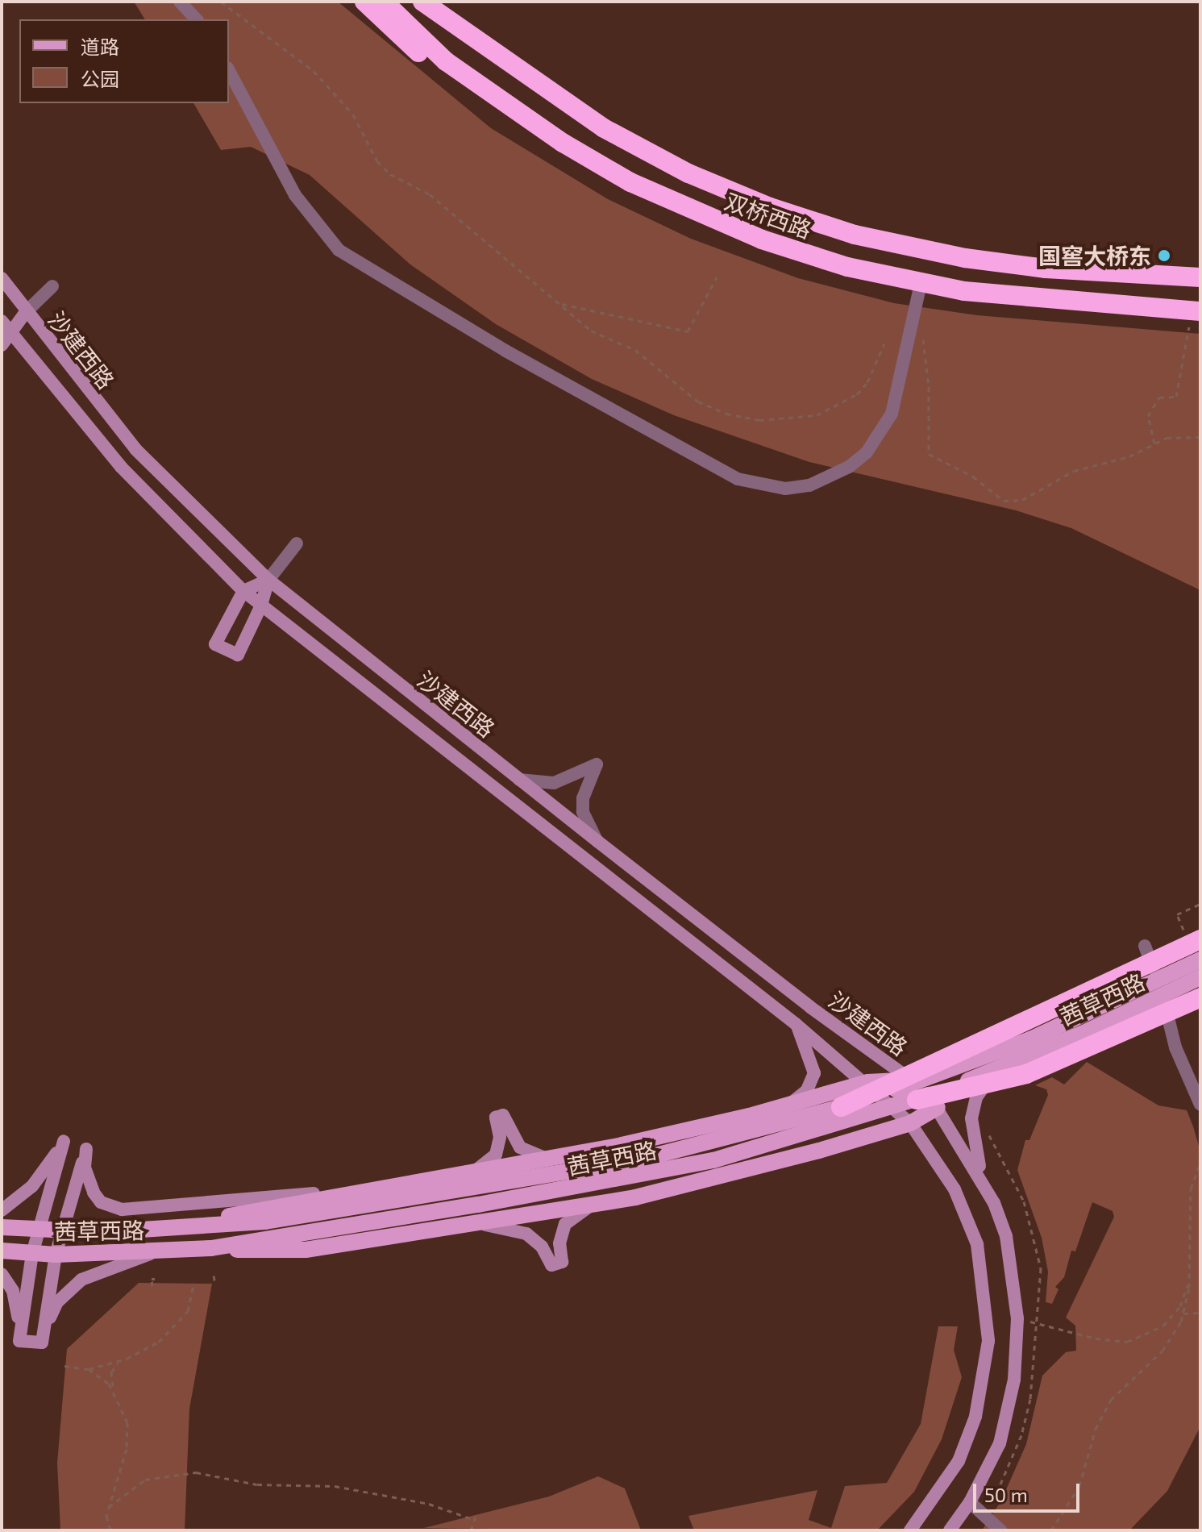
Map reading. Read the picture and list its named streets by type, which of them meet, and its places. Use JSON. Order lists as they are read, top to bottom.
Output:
{
  "streets": {
    "highway": ["双桥西路"],
    "main road": ["沙建西路", "茜草西路"]
  },
  "places": ["国窖大桥东"],
  "legend": ["道路", "公园"],
  "scale_bar": "50 m"
}
